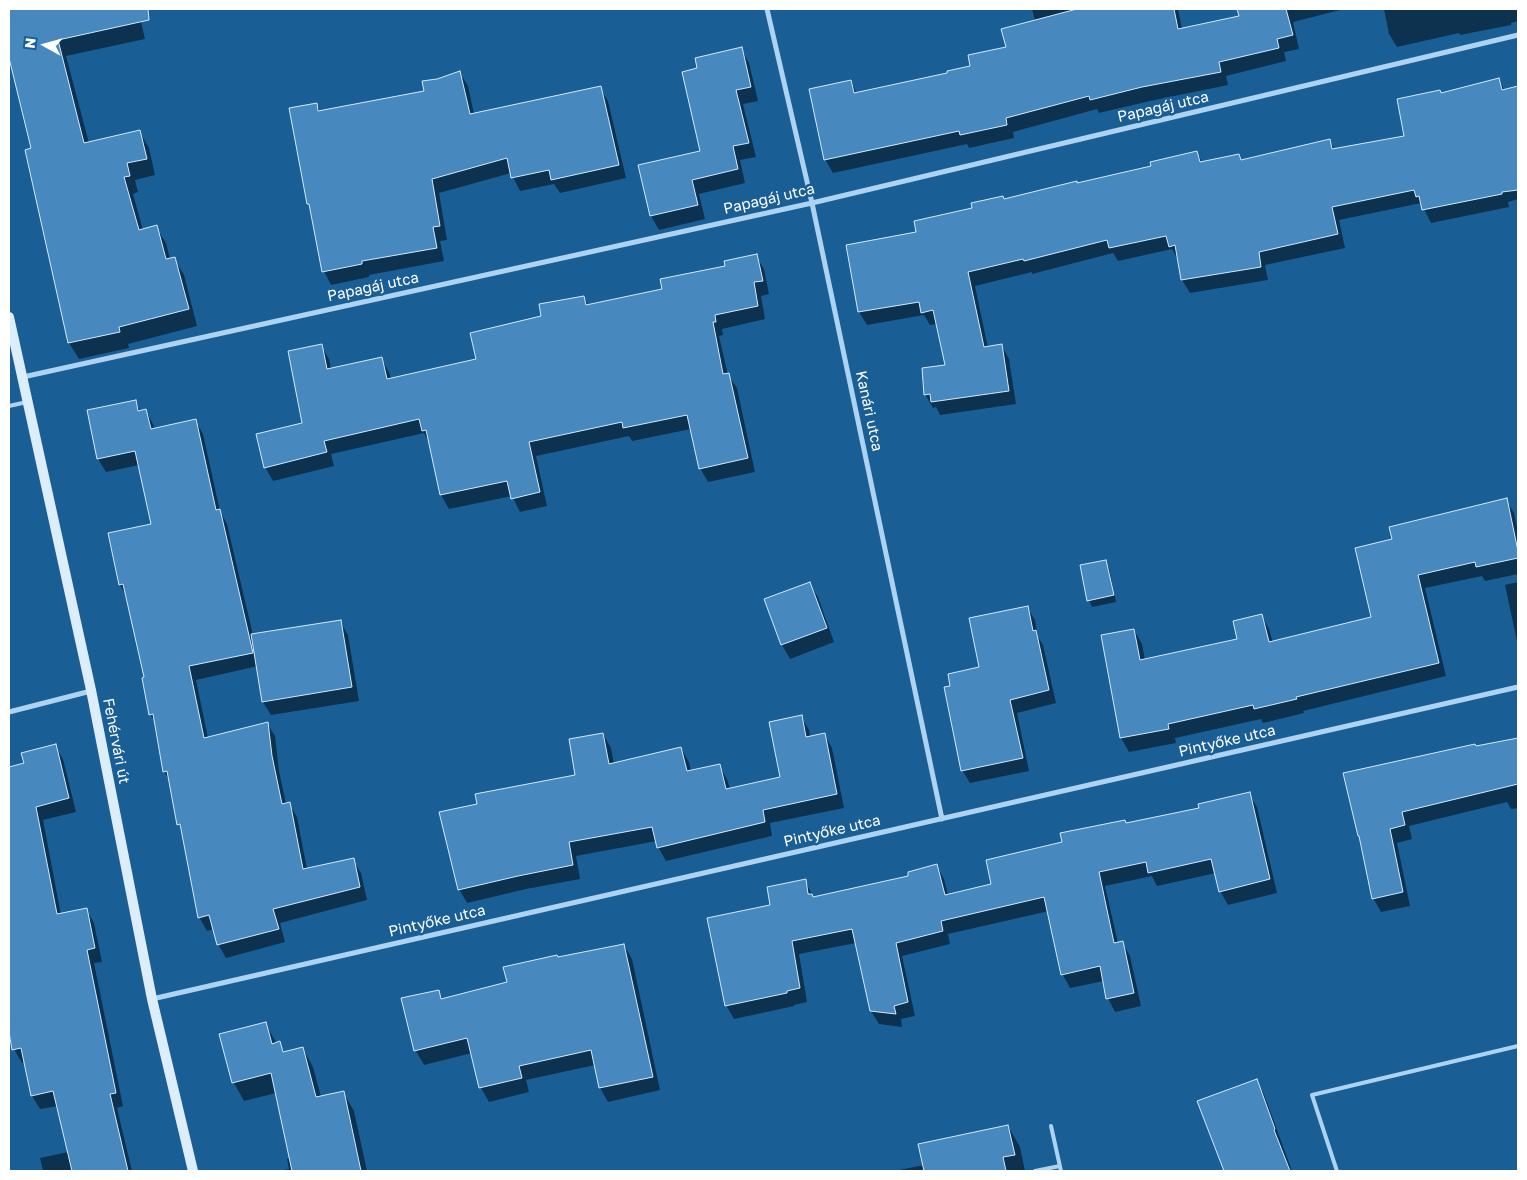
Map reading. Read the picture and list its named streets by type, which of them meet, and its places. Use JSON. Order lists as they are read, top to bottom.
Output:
{
  "streets": {
    "main road": ["Fehérvári út"],
    "street": ["Papagáj utca", "Kanári utca", "Pintyőke utca"]
  },
  "crossings": [
    ["Papagáj utca", "Kanári utca"],
    ["Papagáj utca", "Fehérvári út"],
    ["Kanári utca", "Pintyőke utca"],
    ["Fehérvári út", "Pintyőke utca"]
  ],
  "north": "left"
}
